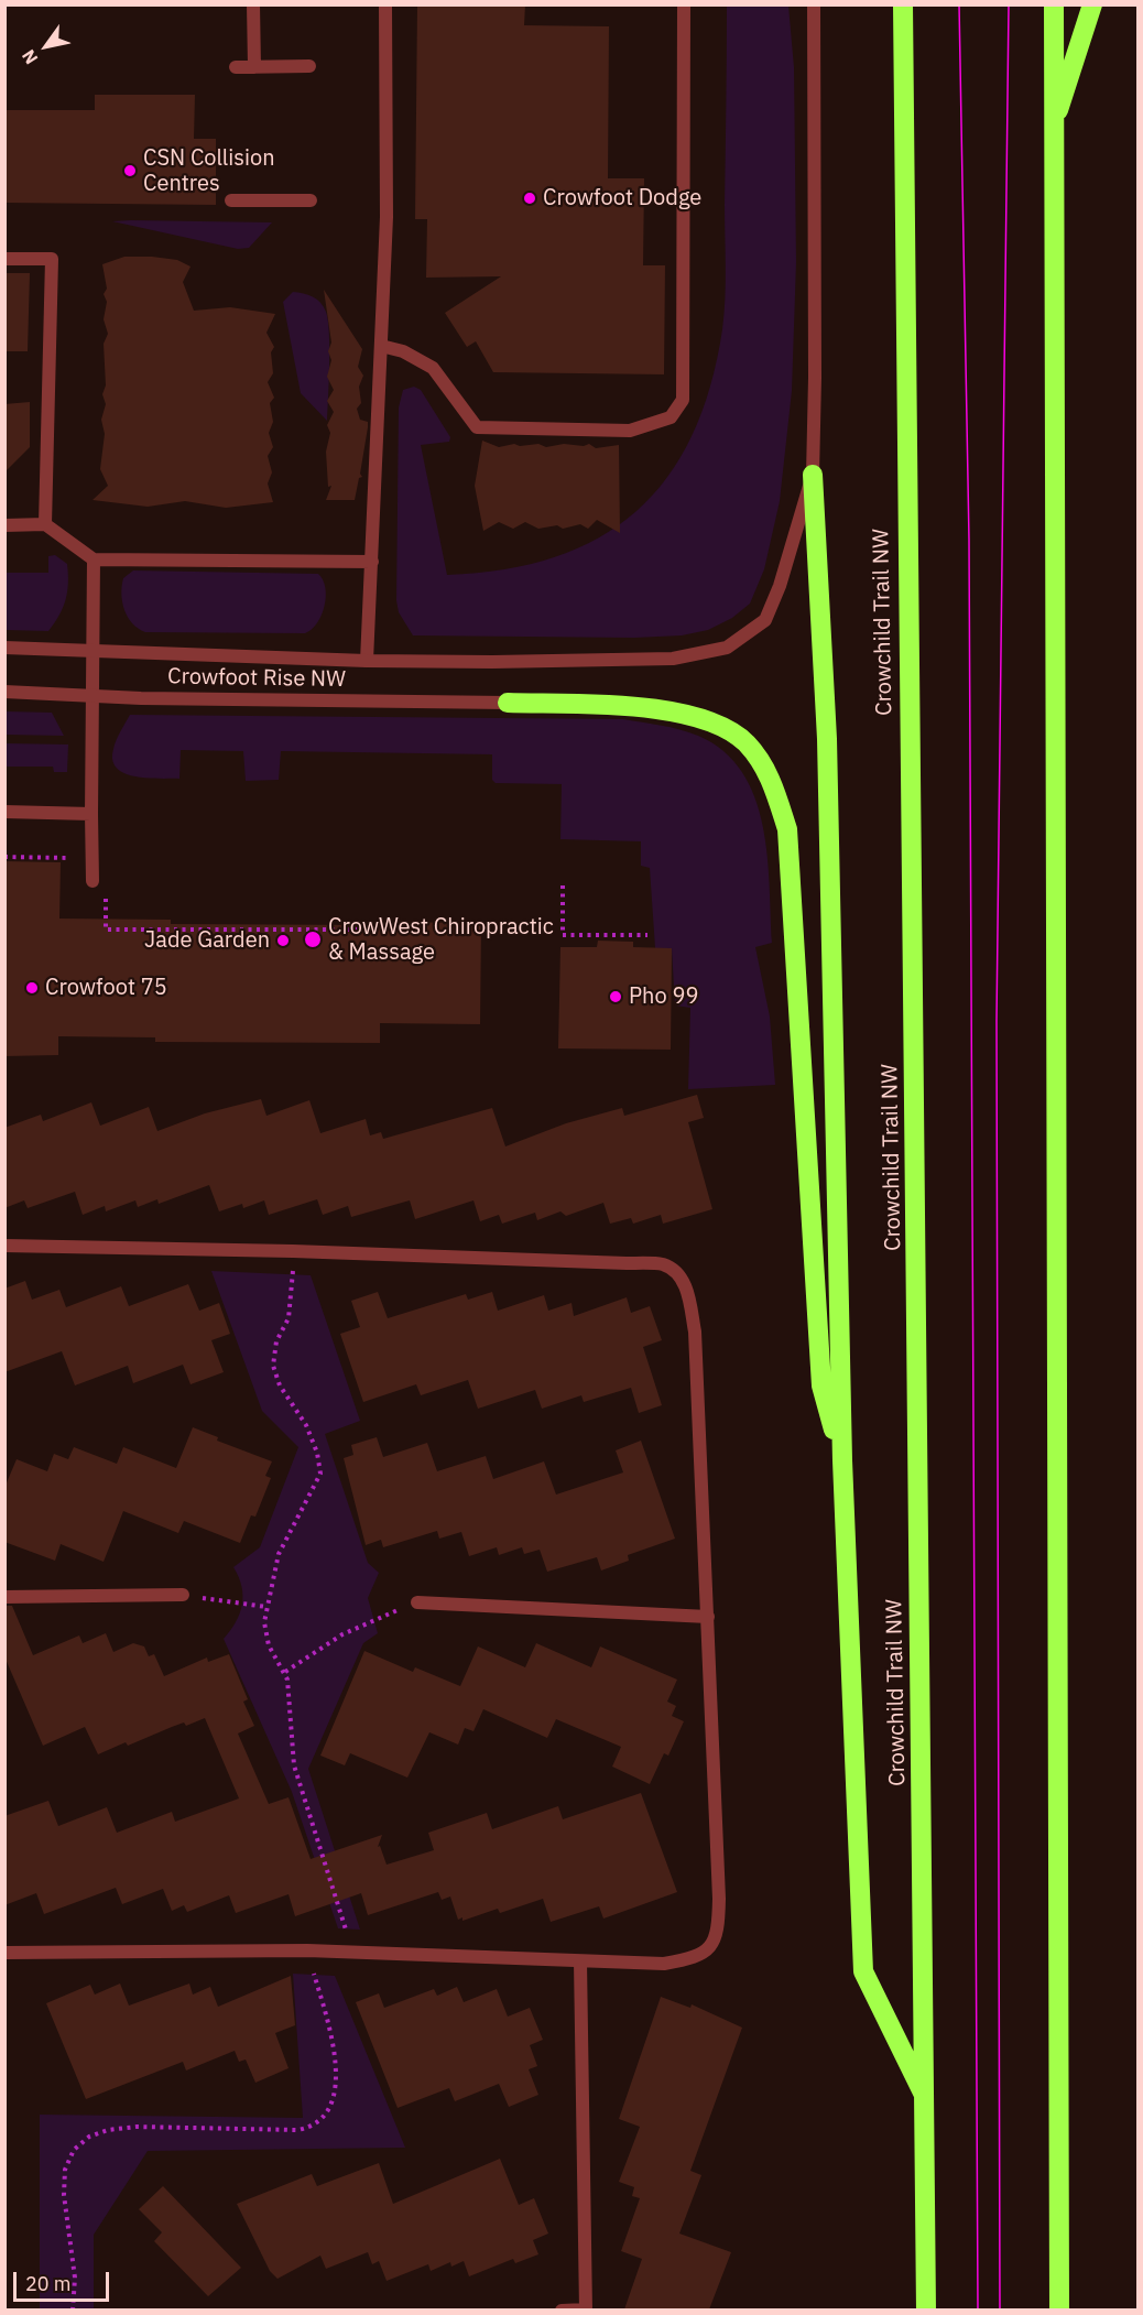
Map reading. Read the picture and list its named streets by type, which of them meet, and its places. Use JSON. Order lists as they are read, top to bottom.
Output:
{
  "streets": {
    "highway": ["Crowchild Trail NW"],
    "street": ["Crowfoot Rise NW"]
  },
  "places": [
    "CSN Collision Centres",
    "Crowfoot Dodge",
    "CrowWest Chiropractic & Massage",
    "Jade Garden",
    "Crowfoot 75",
    "Pho 99"
  ],
  "scale_bar": "20 m",
  "north": "bottom left"
}
